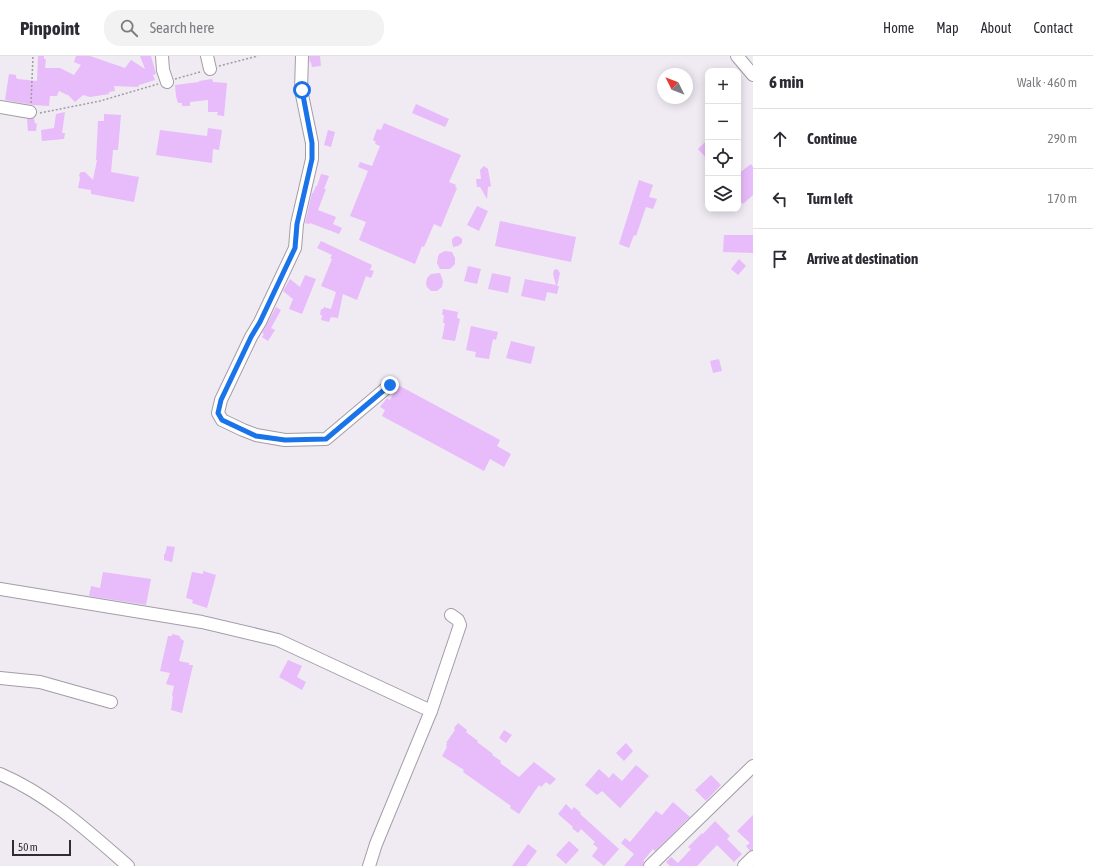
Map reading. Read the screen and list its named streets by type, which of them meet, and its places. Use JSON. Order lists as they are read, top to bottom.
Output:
{
  "scale_bar": "50 m",
  "north": "top left",
  "page": {
    "header": "Pinpoint",
    "search": "Search here",
    "nav": [
      "Home",
      "Map",
      "About",
      "Contact"
    ],
    "heading": ["6 min", "Walk · 460 m"],
    "map_buttons": ["+", "−"],
    "list": [
      ["Continue", "290 m"],
      ["Turn left", "170 m"],
      "Arrive at destination"
    ],
    "scale": "50 m"
  }
}
